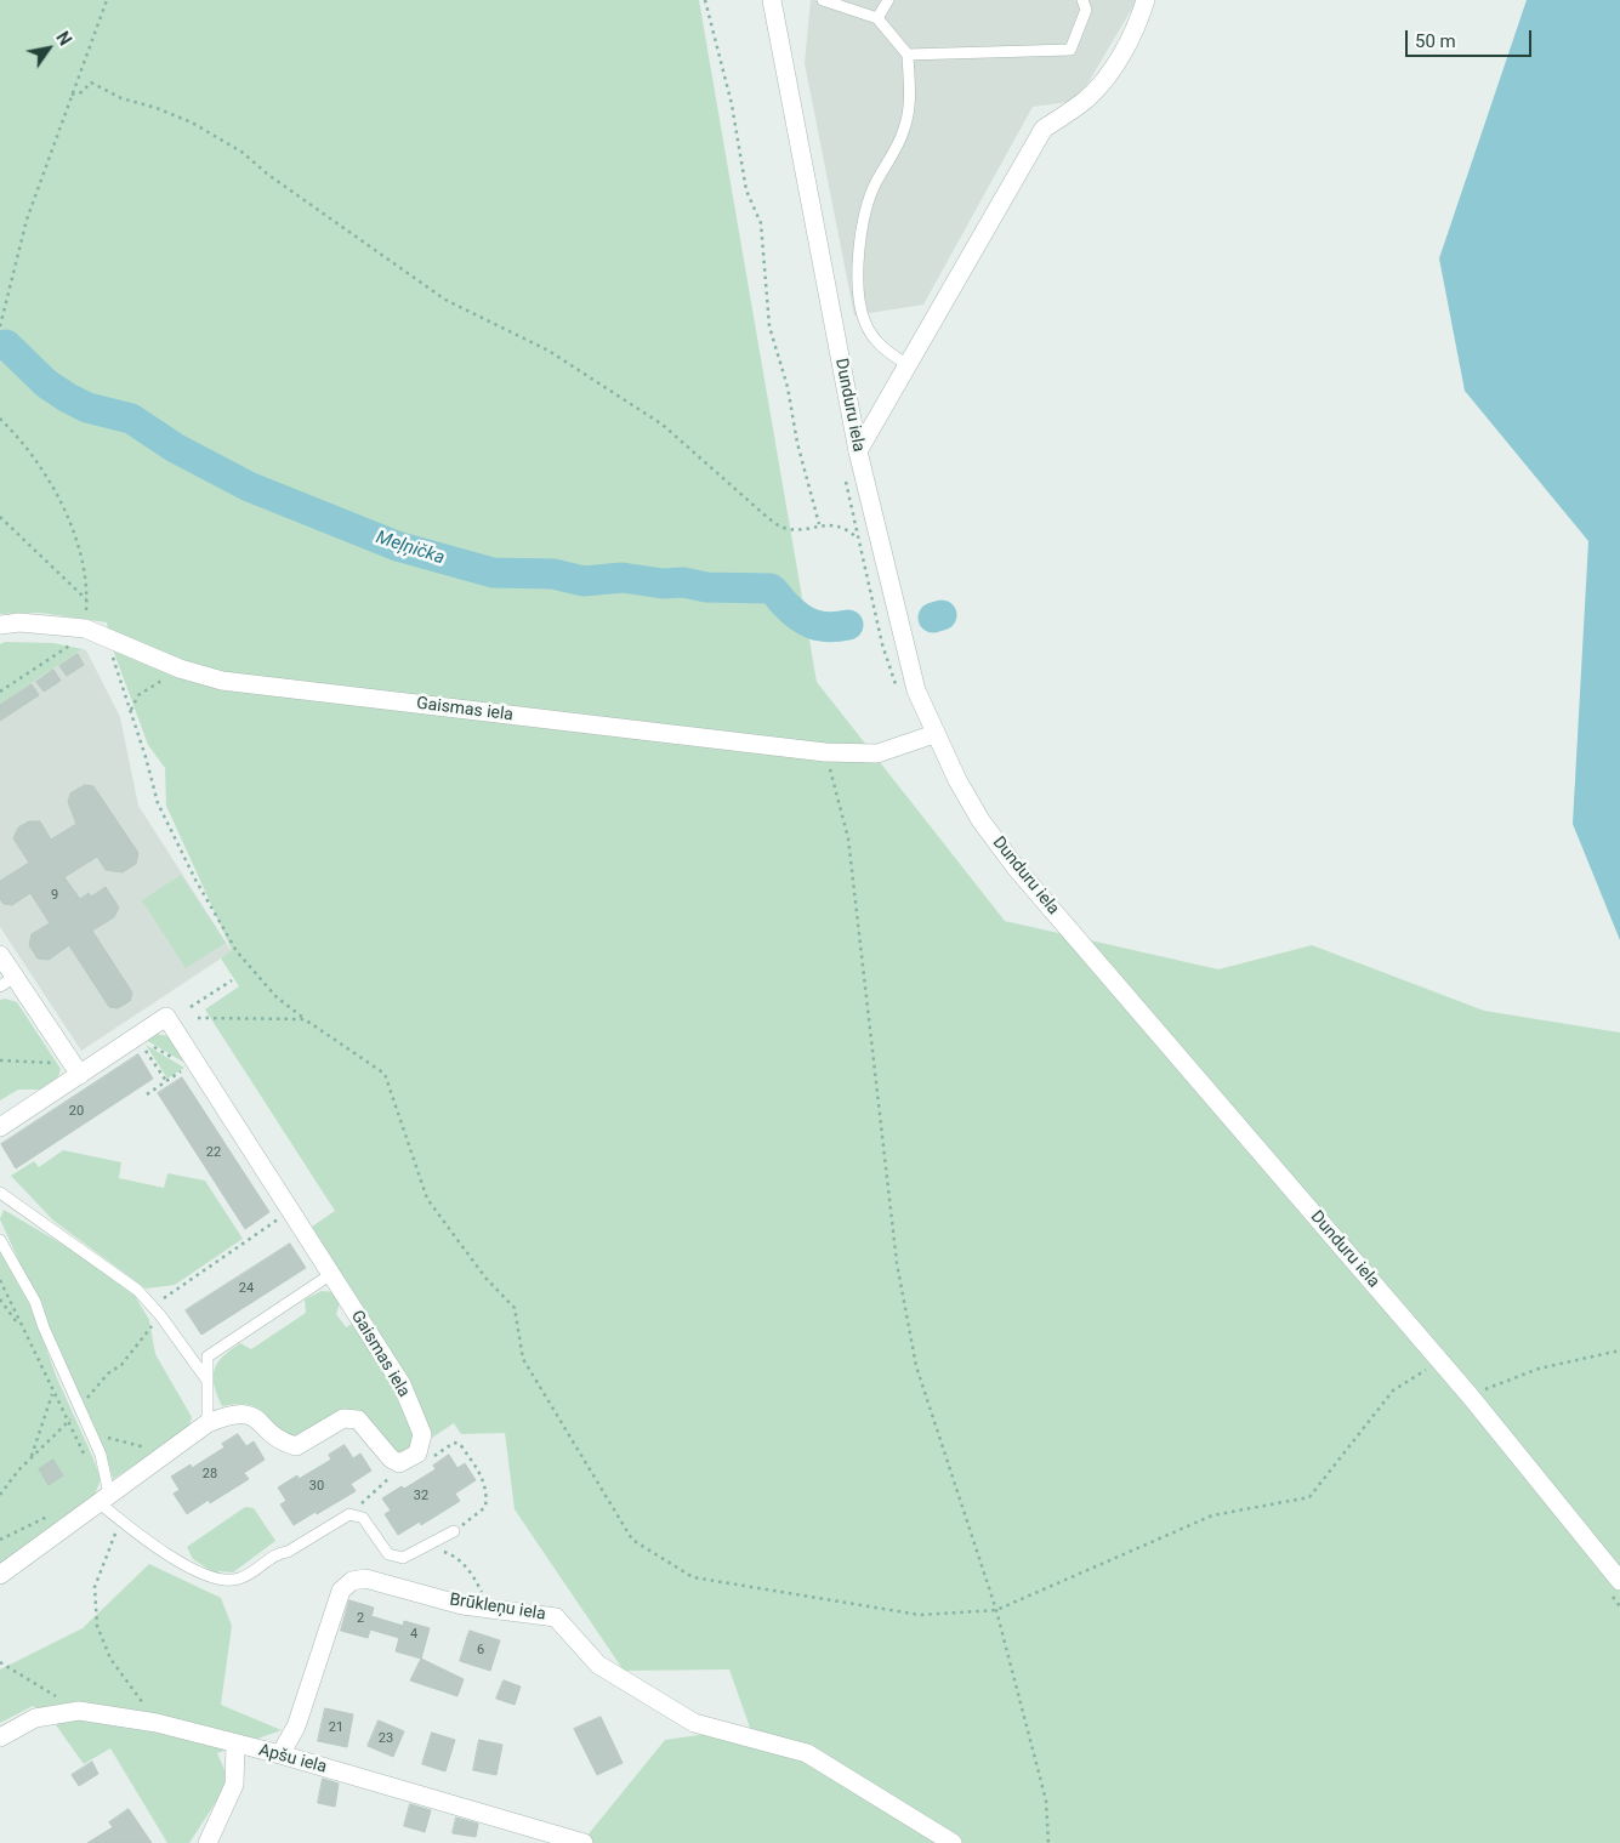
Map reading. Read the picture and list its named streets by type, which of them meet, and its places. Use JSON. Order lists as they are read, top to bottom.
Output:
{
  "streets": {
    "street": [
      "Dunduru iela",
      "Gaismas iela",
      "Brūkleņu iela",
      "Apšu iela"
    ]
  },
  "crossings": [
    ["Dunduru iela", "Gaismas iela"],
    ["Brūkleņu iela", "Apšu iela"]
  ],
  "water": ["Meļņička"],
  "house_numbers": [
    "9",
    "20",
    "22",
    "24",
    "28",
    "30",
    "32",
    "2",
    "4",
    "6",
    "21",
    "23"
  ],
  "scale_bar": "50 m",
  "north": "top right"
}
